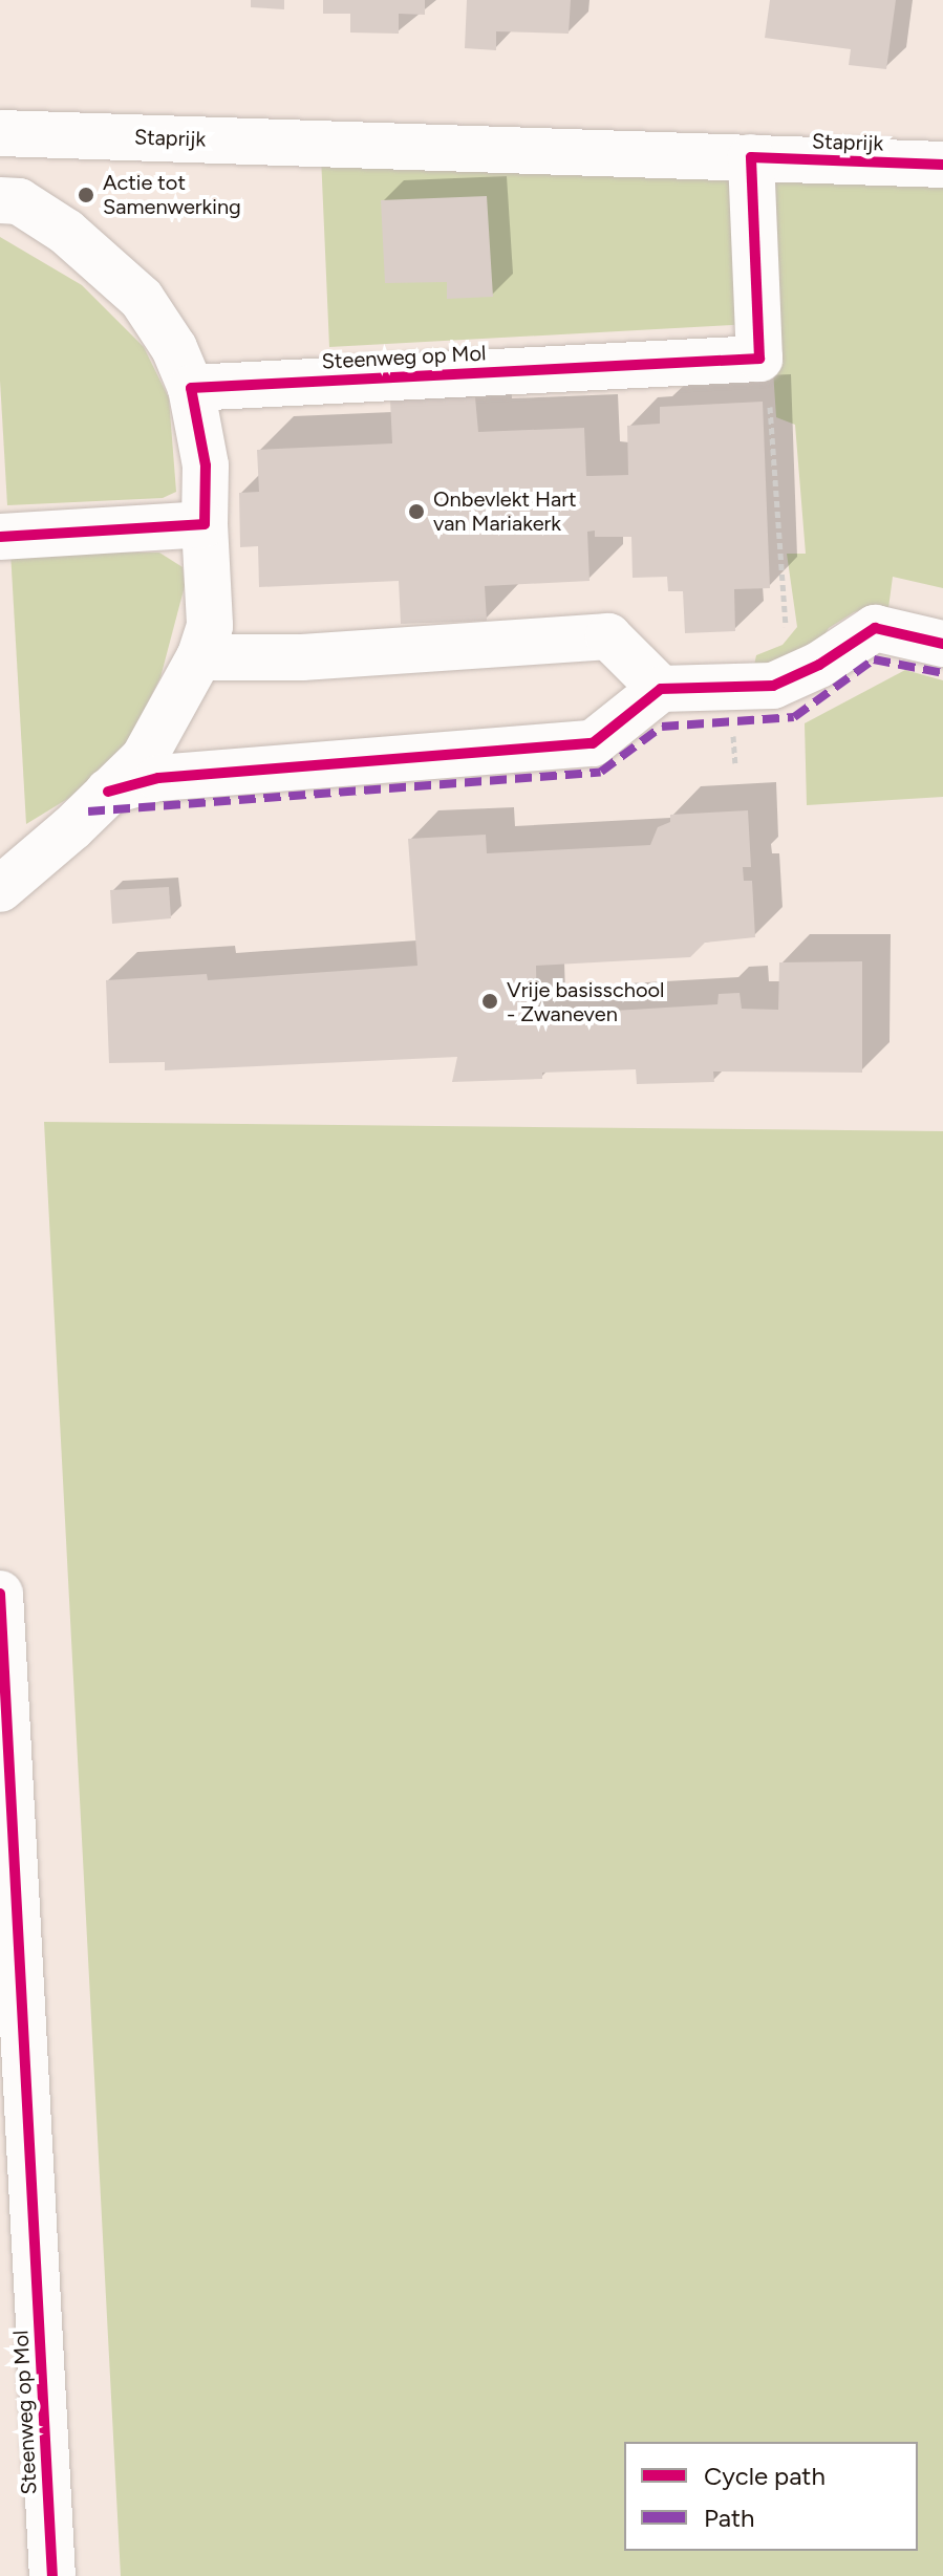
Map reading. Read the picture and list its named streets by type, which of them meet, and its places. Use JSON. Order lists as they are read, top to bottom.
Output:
{
  "streets": {
    "street": ["Staprijk", "Steenweg op Mol"]
  },
  "places": ["Actie tot Samenwerking", "Onbevlekt Hart van Mariakerk", "Vrije basisschool - Zwaneven"],
  "legend": ["Cycle path", "Path"]
}
